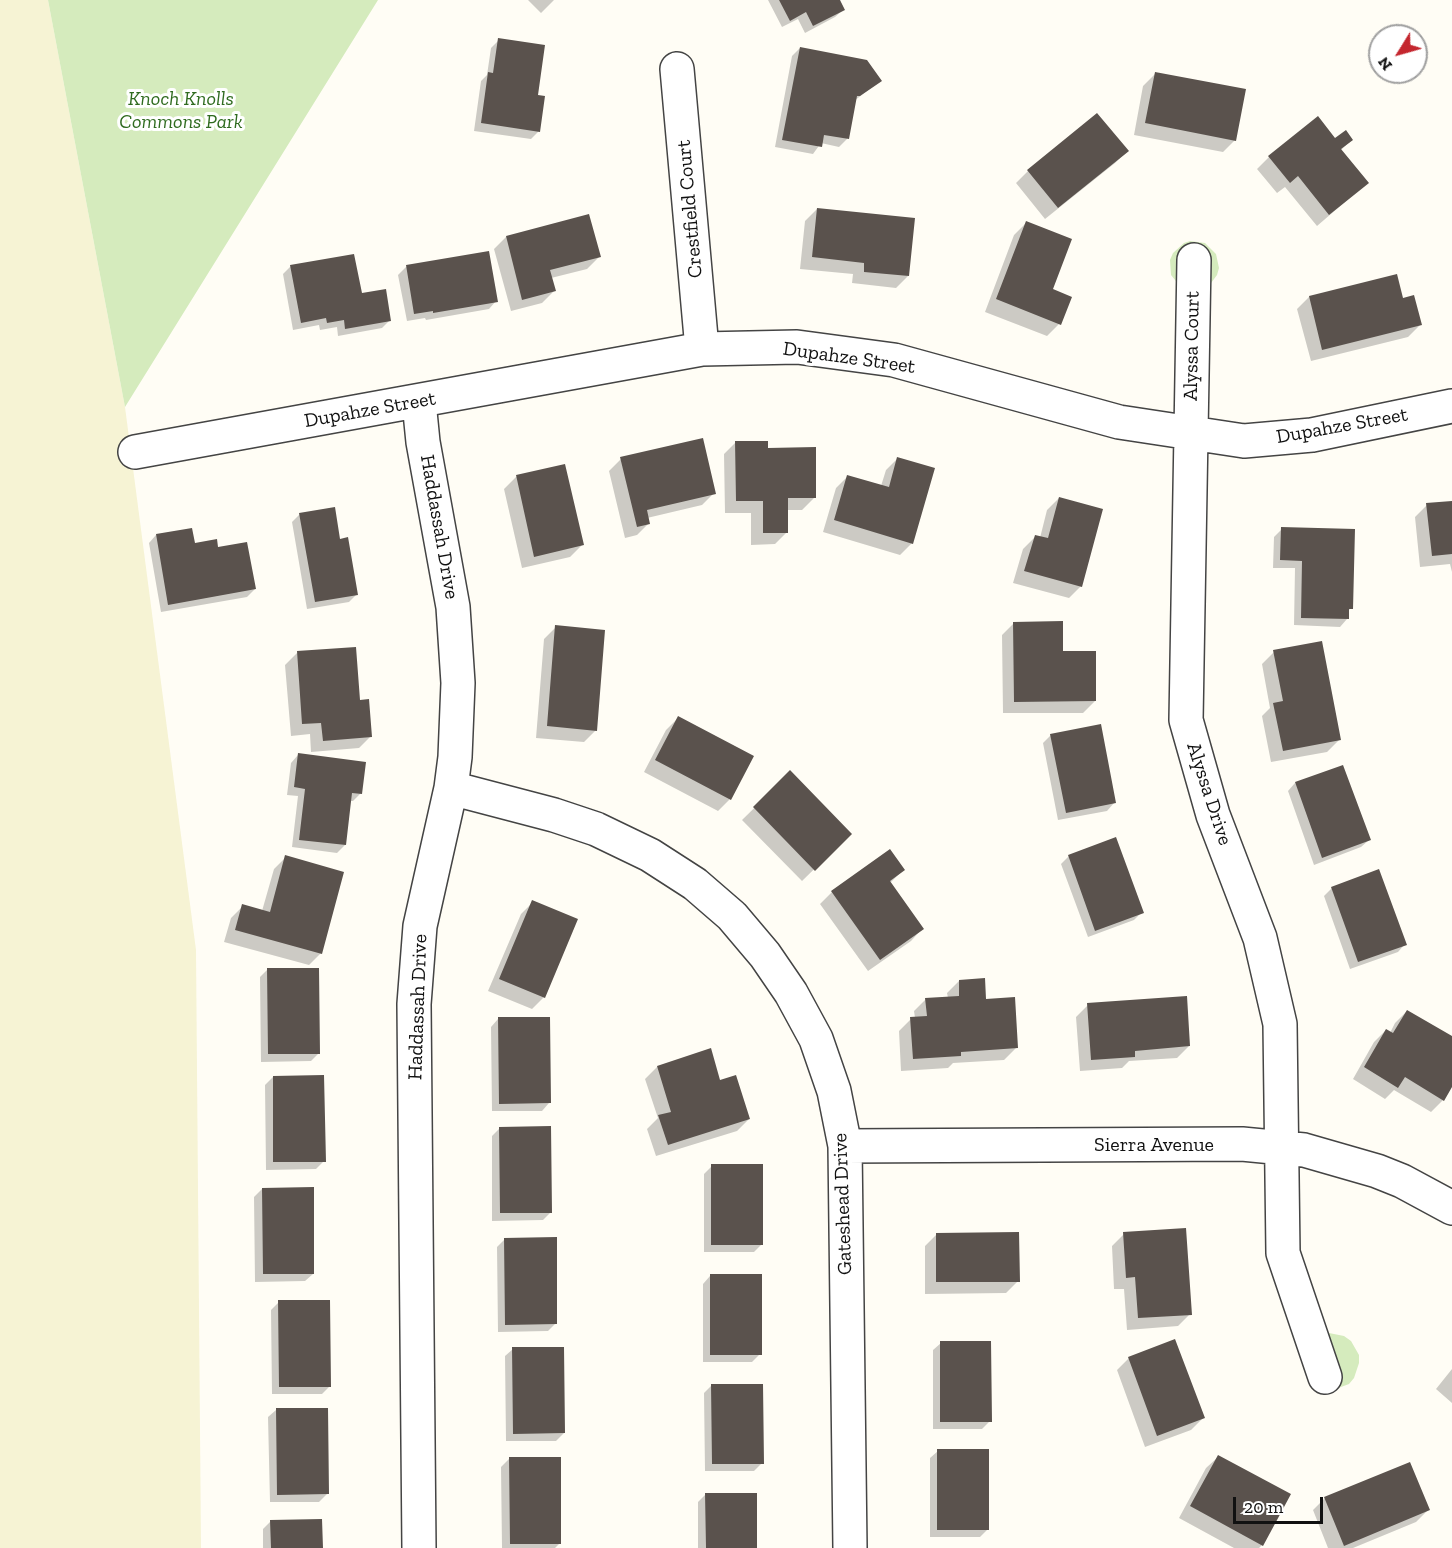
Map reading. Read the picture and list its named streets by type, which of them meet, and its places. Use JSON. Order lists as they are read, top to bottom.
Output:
{
  "streets": {
    "street": [
      "Crestfield Court",
      "Alyssa Court",
      "Dupahze Street",
      "Haddassah Drive",
      "Alyssa Drive",
      "Sierra Avenue",
      "Gateshead Drive"
    ]
  },
  "crossings": [
    ["Crestfield Court", "Dupahze Street"],
    ["Alyssa Court", "Dupahze Street"],
    ["Alyssa Court", "Alyssa Drive"],
    ["Dupahze Street", "Haddassah Drive"],
    ["Dupahze Street", "Alyssa Drive"],
    ["Haddassah Drive", "Gateshead Drive"],
    ["Alyssa Drive", "Sierra Avenue"],
    ["Sierra Avenue", "Gateshead Drive"]
  ],
  "parks": ["Knoch Knolls Commons Park"],
  "scale_bar": "20 m",
  "north": "bottom left"
}
